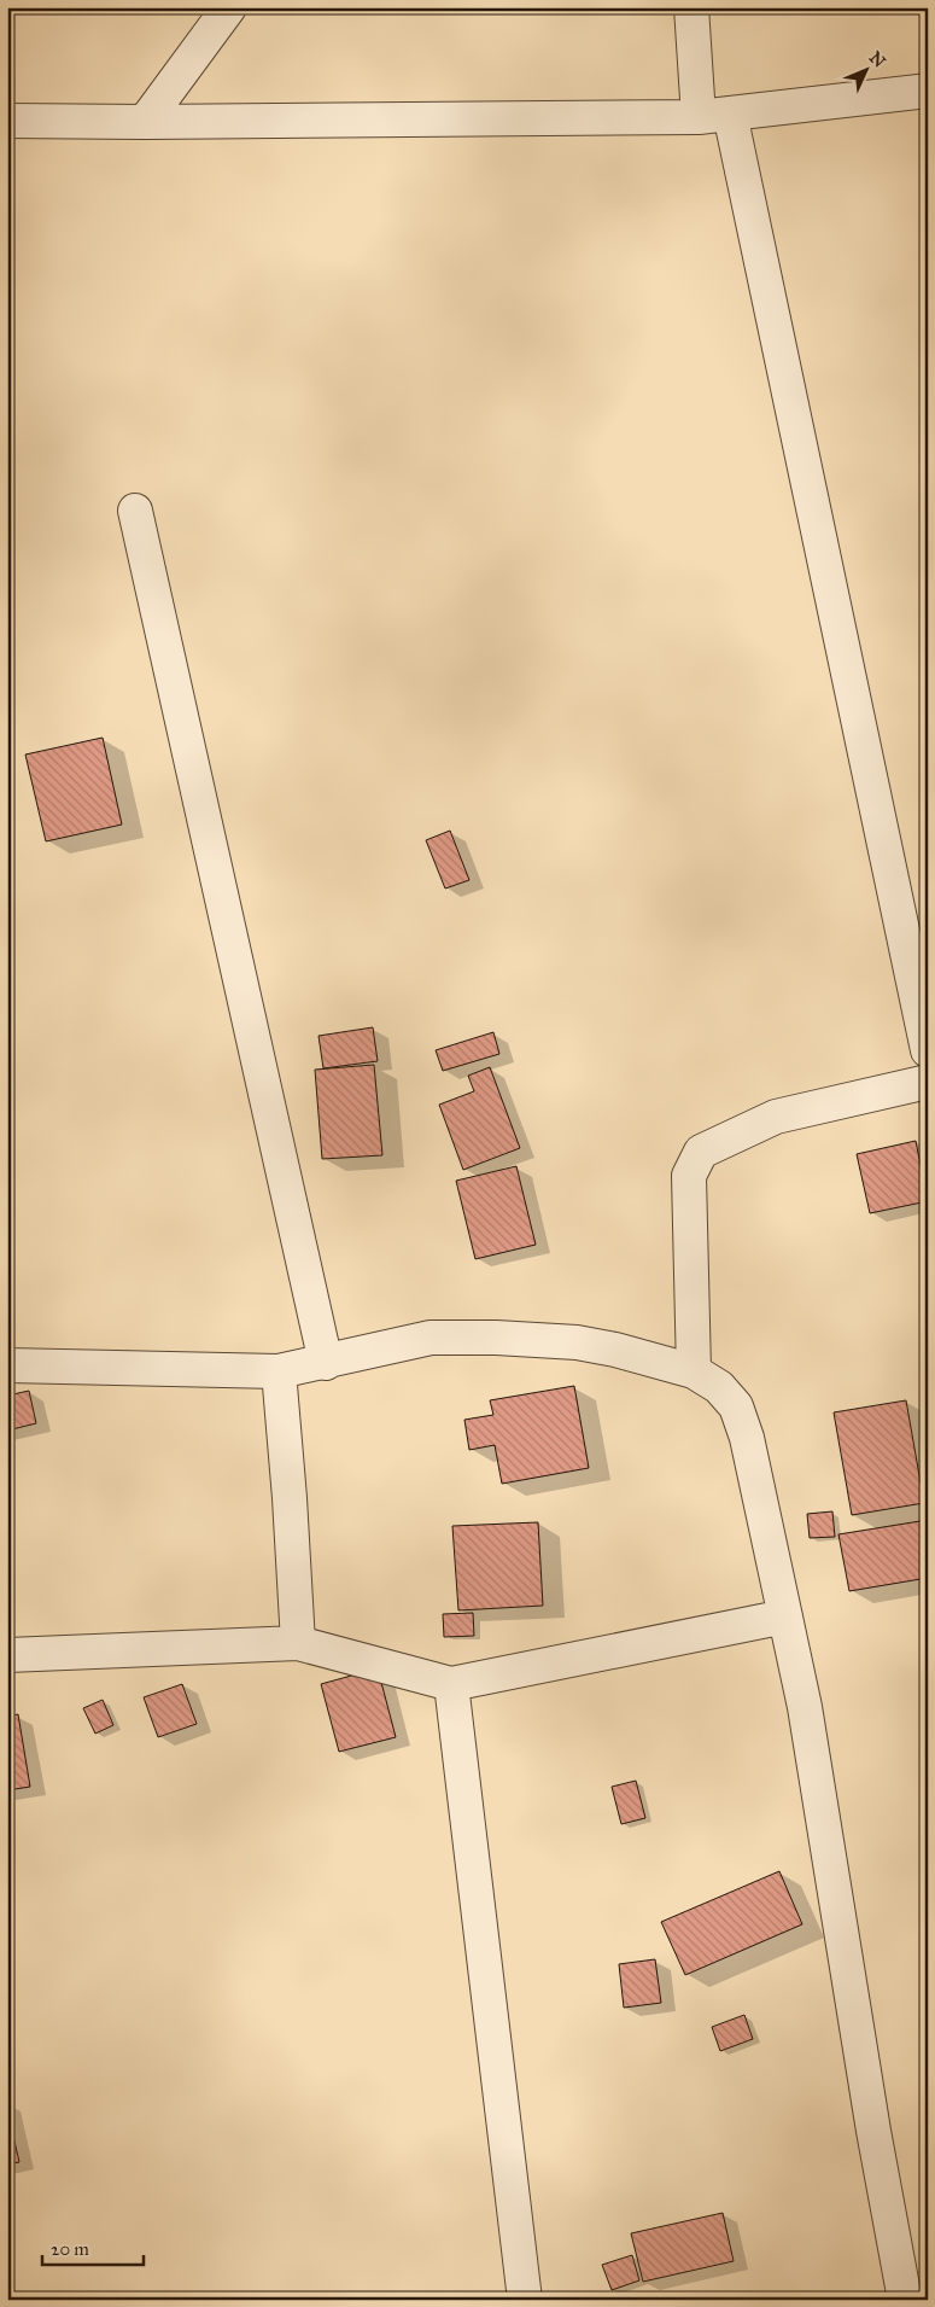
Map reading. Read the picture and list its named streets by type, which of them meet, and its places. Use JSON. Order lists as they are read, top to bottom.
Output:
{
  "scale_bar": "20 m",
  "north": "top right"
}
